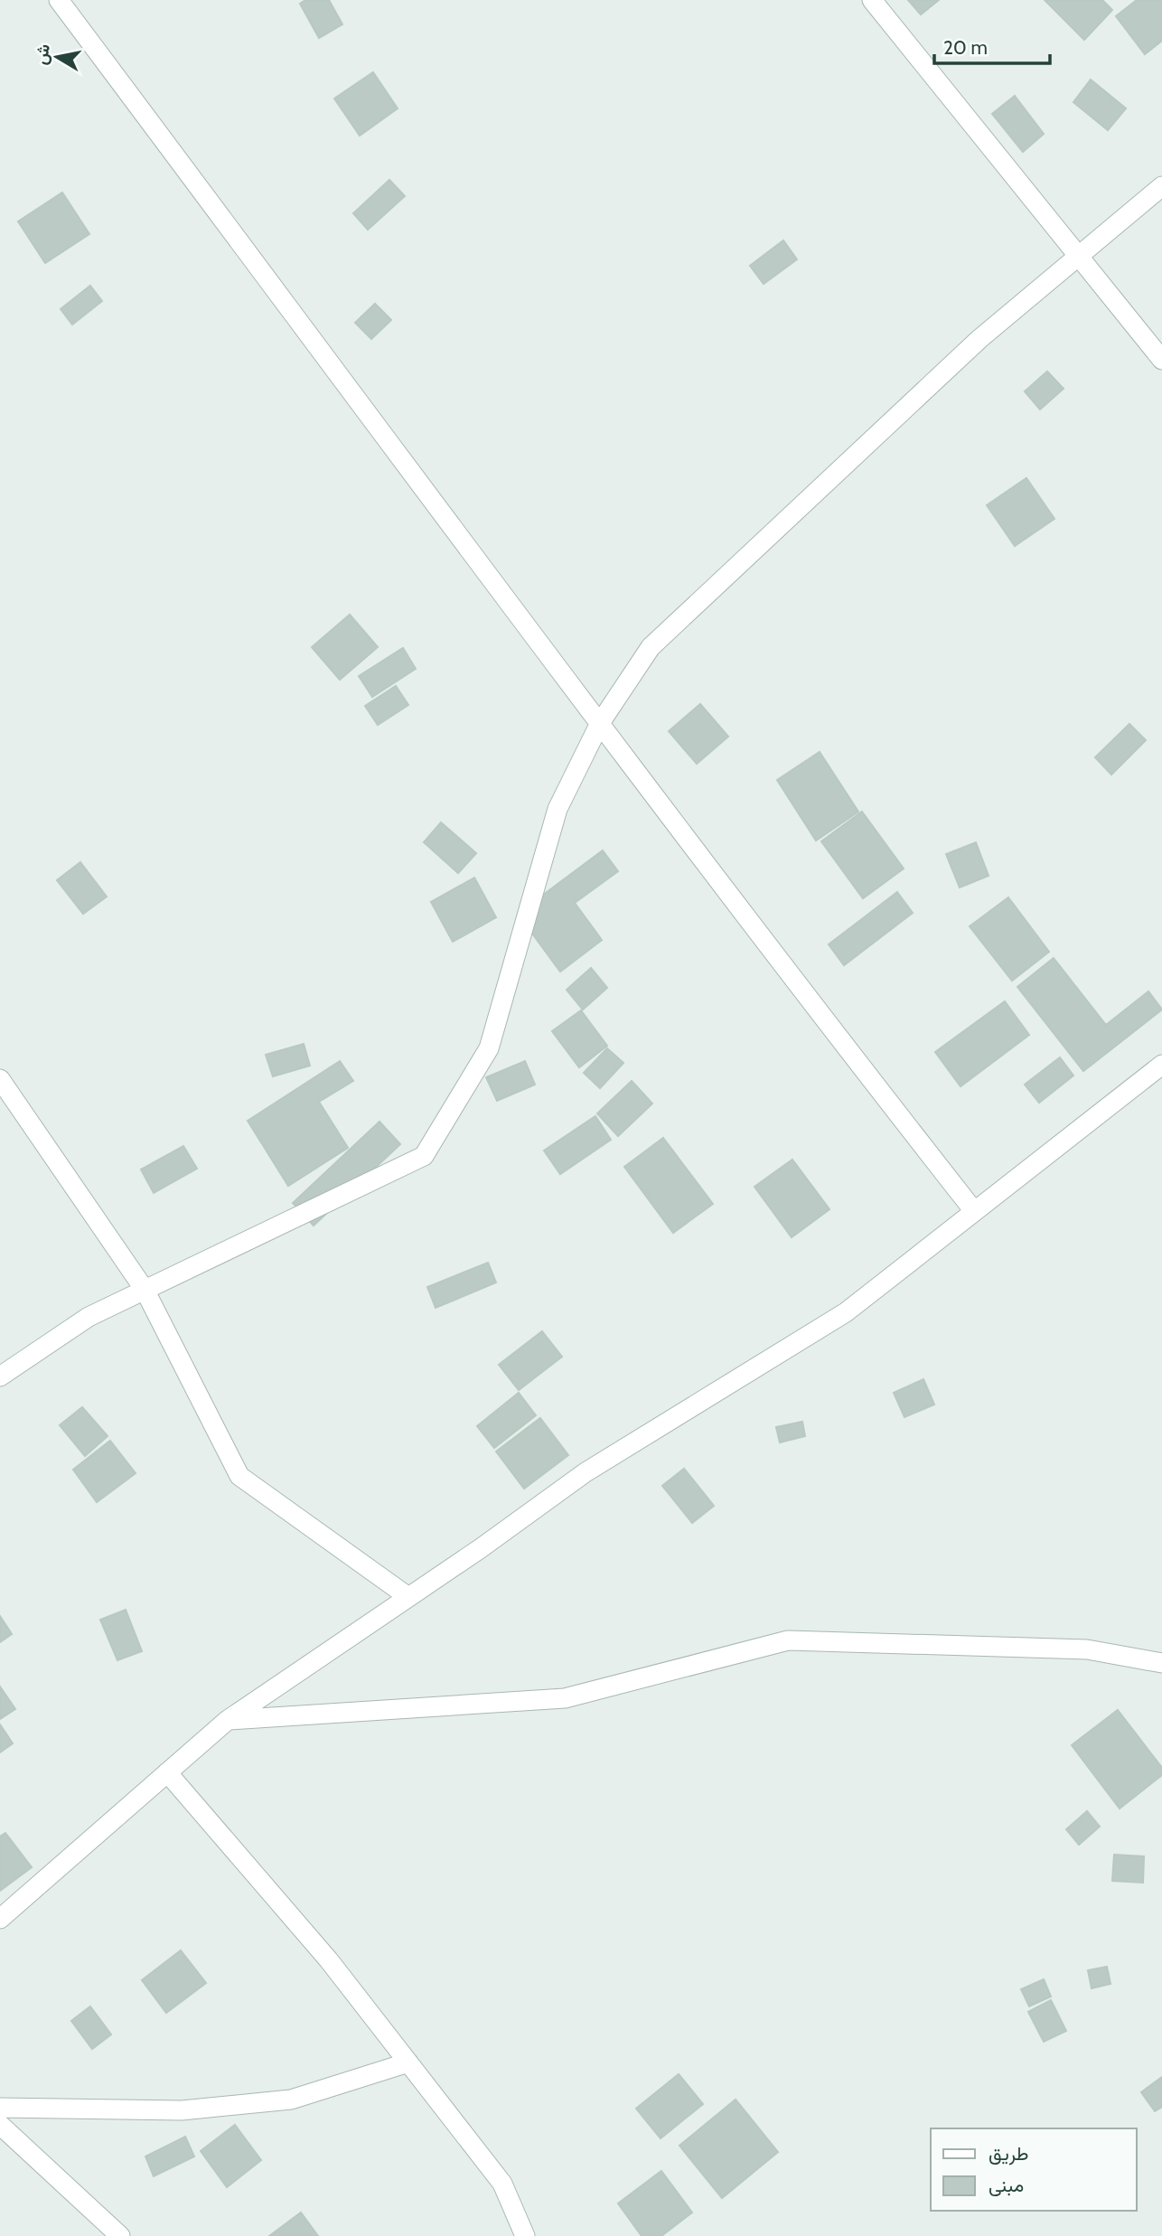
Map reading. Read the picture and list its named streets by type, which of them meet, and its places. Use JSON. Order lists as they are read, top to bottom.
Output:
{
  "legend": ["طريق", "مبنى"],
  "scale_bar": "20 m",
  "north": "left"
}
